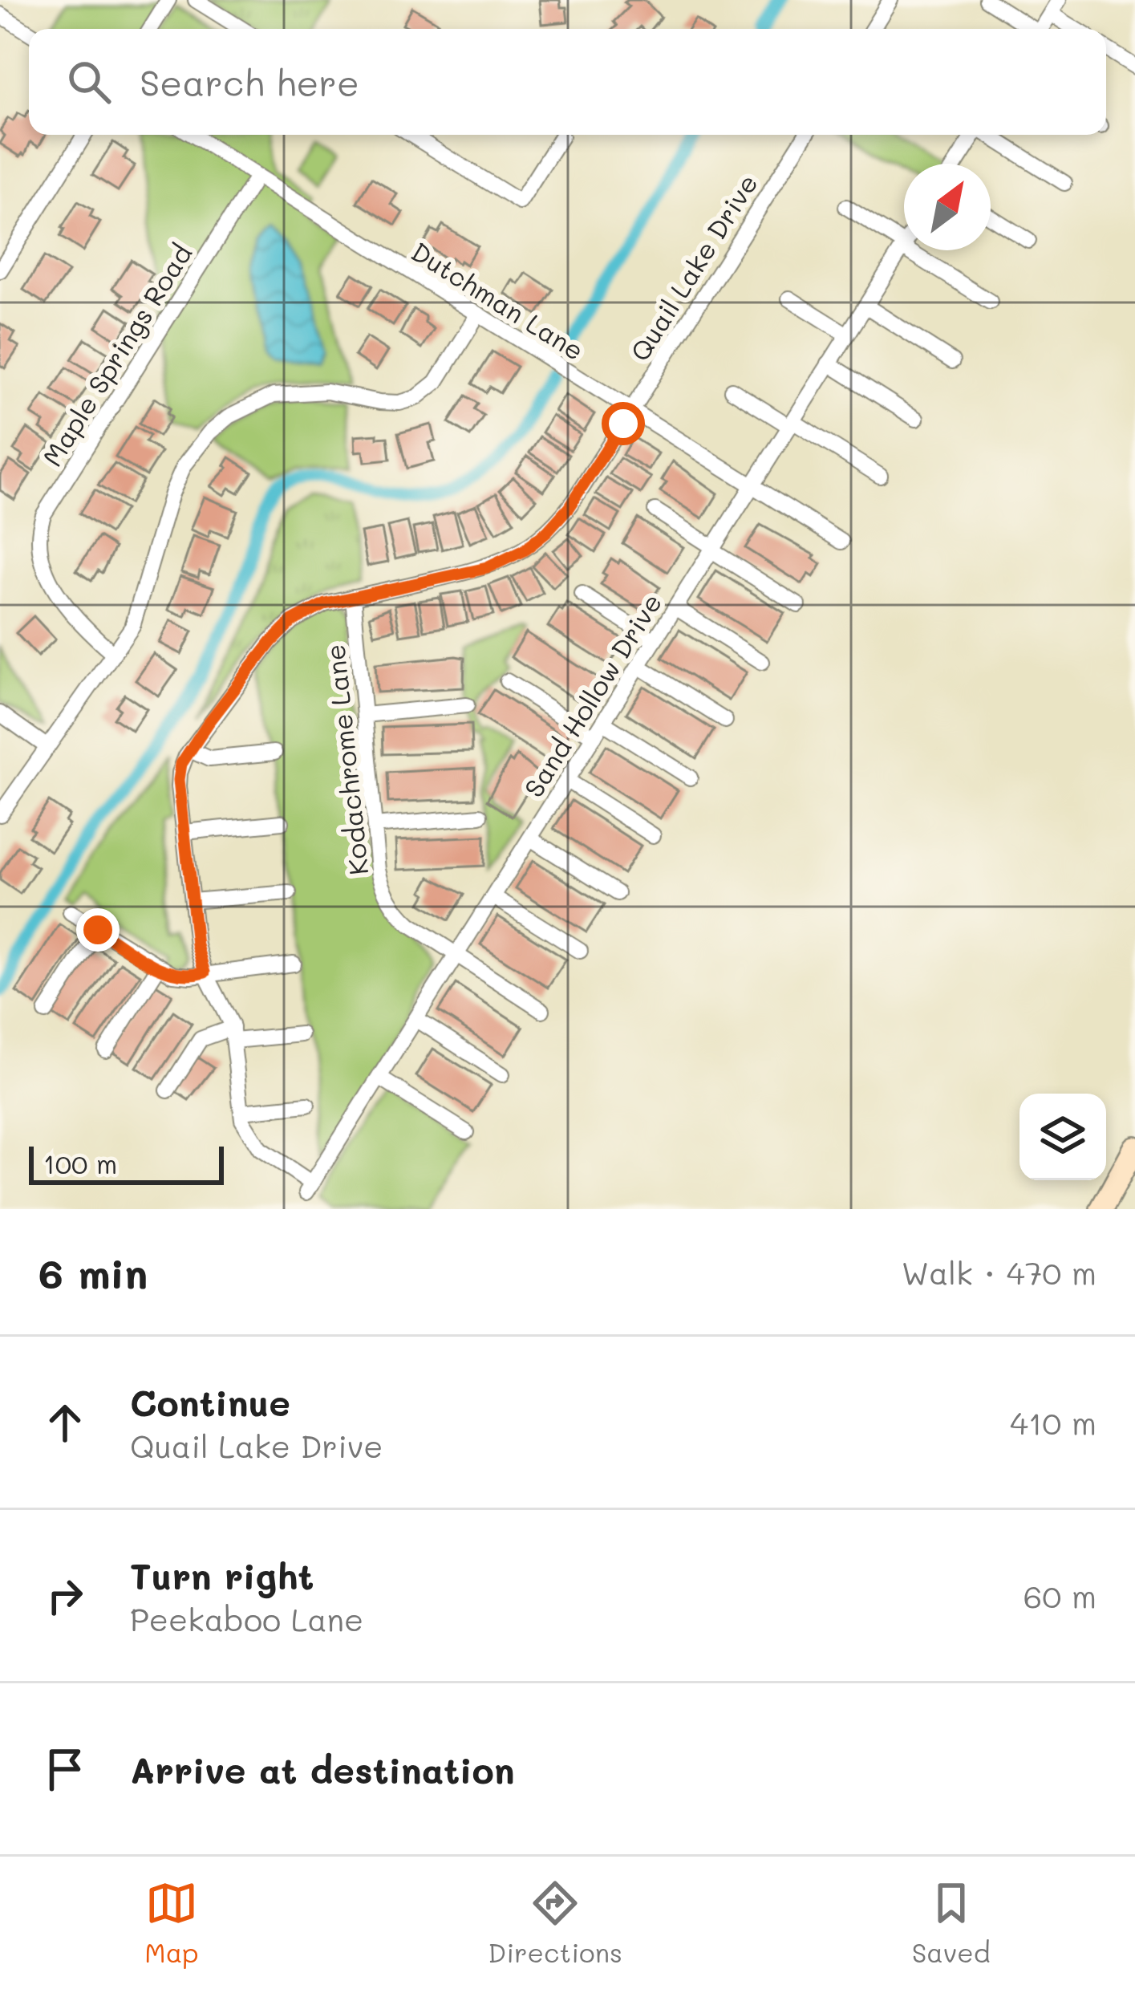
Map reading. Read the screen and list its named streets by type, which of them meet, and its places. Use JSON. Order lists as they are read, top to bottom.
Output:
{
  "streets": {
    "street": [
      "Quail Lake Drive",
      "Dutchman Lane",
      "Maple Springs Road",
      "Sand Hollow Drive",
      "Kodachrome Lane"
    ]
  },
  "crossings": [
    ["Quail Lake Drive", "Dutchman Lane"],
    ["Quail Lake Drive", "Sand Hollow Drive"],
    ["Quail Lake Drive", "Kodachrome Lane"],
    ["Dutchman Lane", "Maple Springs Road"],
    ["Dutchman Lane", "Sand Hollow Drive"],
    ["Sand Hollow Drive", "Kodachrome Lane"]
  ],
  "scale_bar": "100 m",
  "north": "top right",
  "page": {
    "search": "Search here",
    "scale": "100 m",
    "heading": ["6 min", "Walk · 470 m"],
    "list": [
      ["Continue", "Quail Lake Drive", "410 m"],
      ["Turn right", "Peekaboo Lane", "60 m"],
      "Arrive at destination"
    ],
    "nav": ["Map", "Directions", "Saved"]
  }
}
